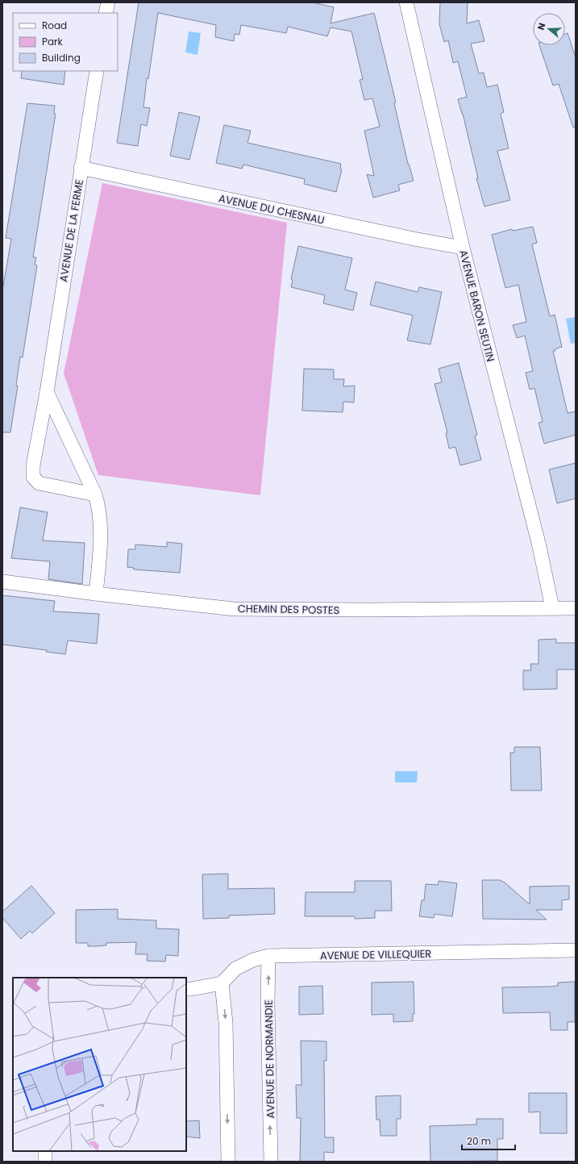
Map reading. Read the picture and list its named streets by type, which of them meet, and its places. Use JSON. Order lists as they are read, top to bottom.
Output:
{
  "streets": {
    "street": [
      "AVENUE DU CHESNAU",
      "AVENUE DE LA FERME",
      "AVENUE BARON SEUTIN",
      "CHEMIN DES POSTES",
      "AVENUE DE VILLEQUIER",
      "AVENUE DE NORMANDIE"
    ]
  },
  "crossings": [
    ["AVENUE DU CHESNAU", "AVENUE DE LA FERME"],
    ["AVENUE DU CHESNAU", "AVENUE BARON SEUTIN"],
    ["AVENUE BARON SEUTIN", "CHEMIN DES POSTES"],
    ["AVENUE DE VILLEQUIER", "AVENUE DE NORMANDIE"]
  ],
  "legend": ["Road", "Park", "Building"],
  "scale_bar": "20 m",
  "north": "left"
}
